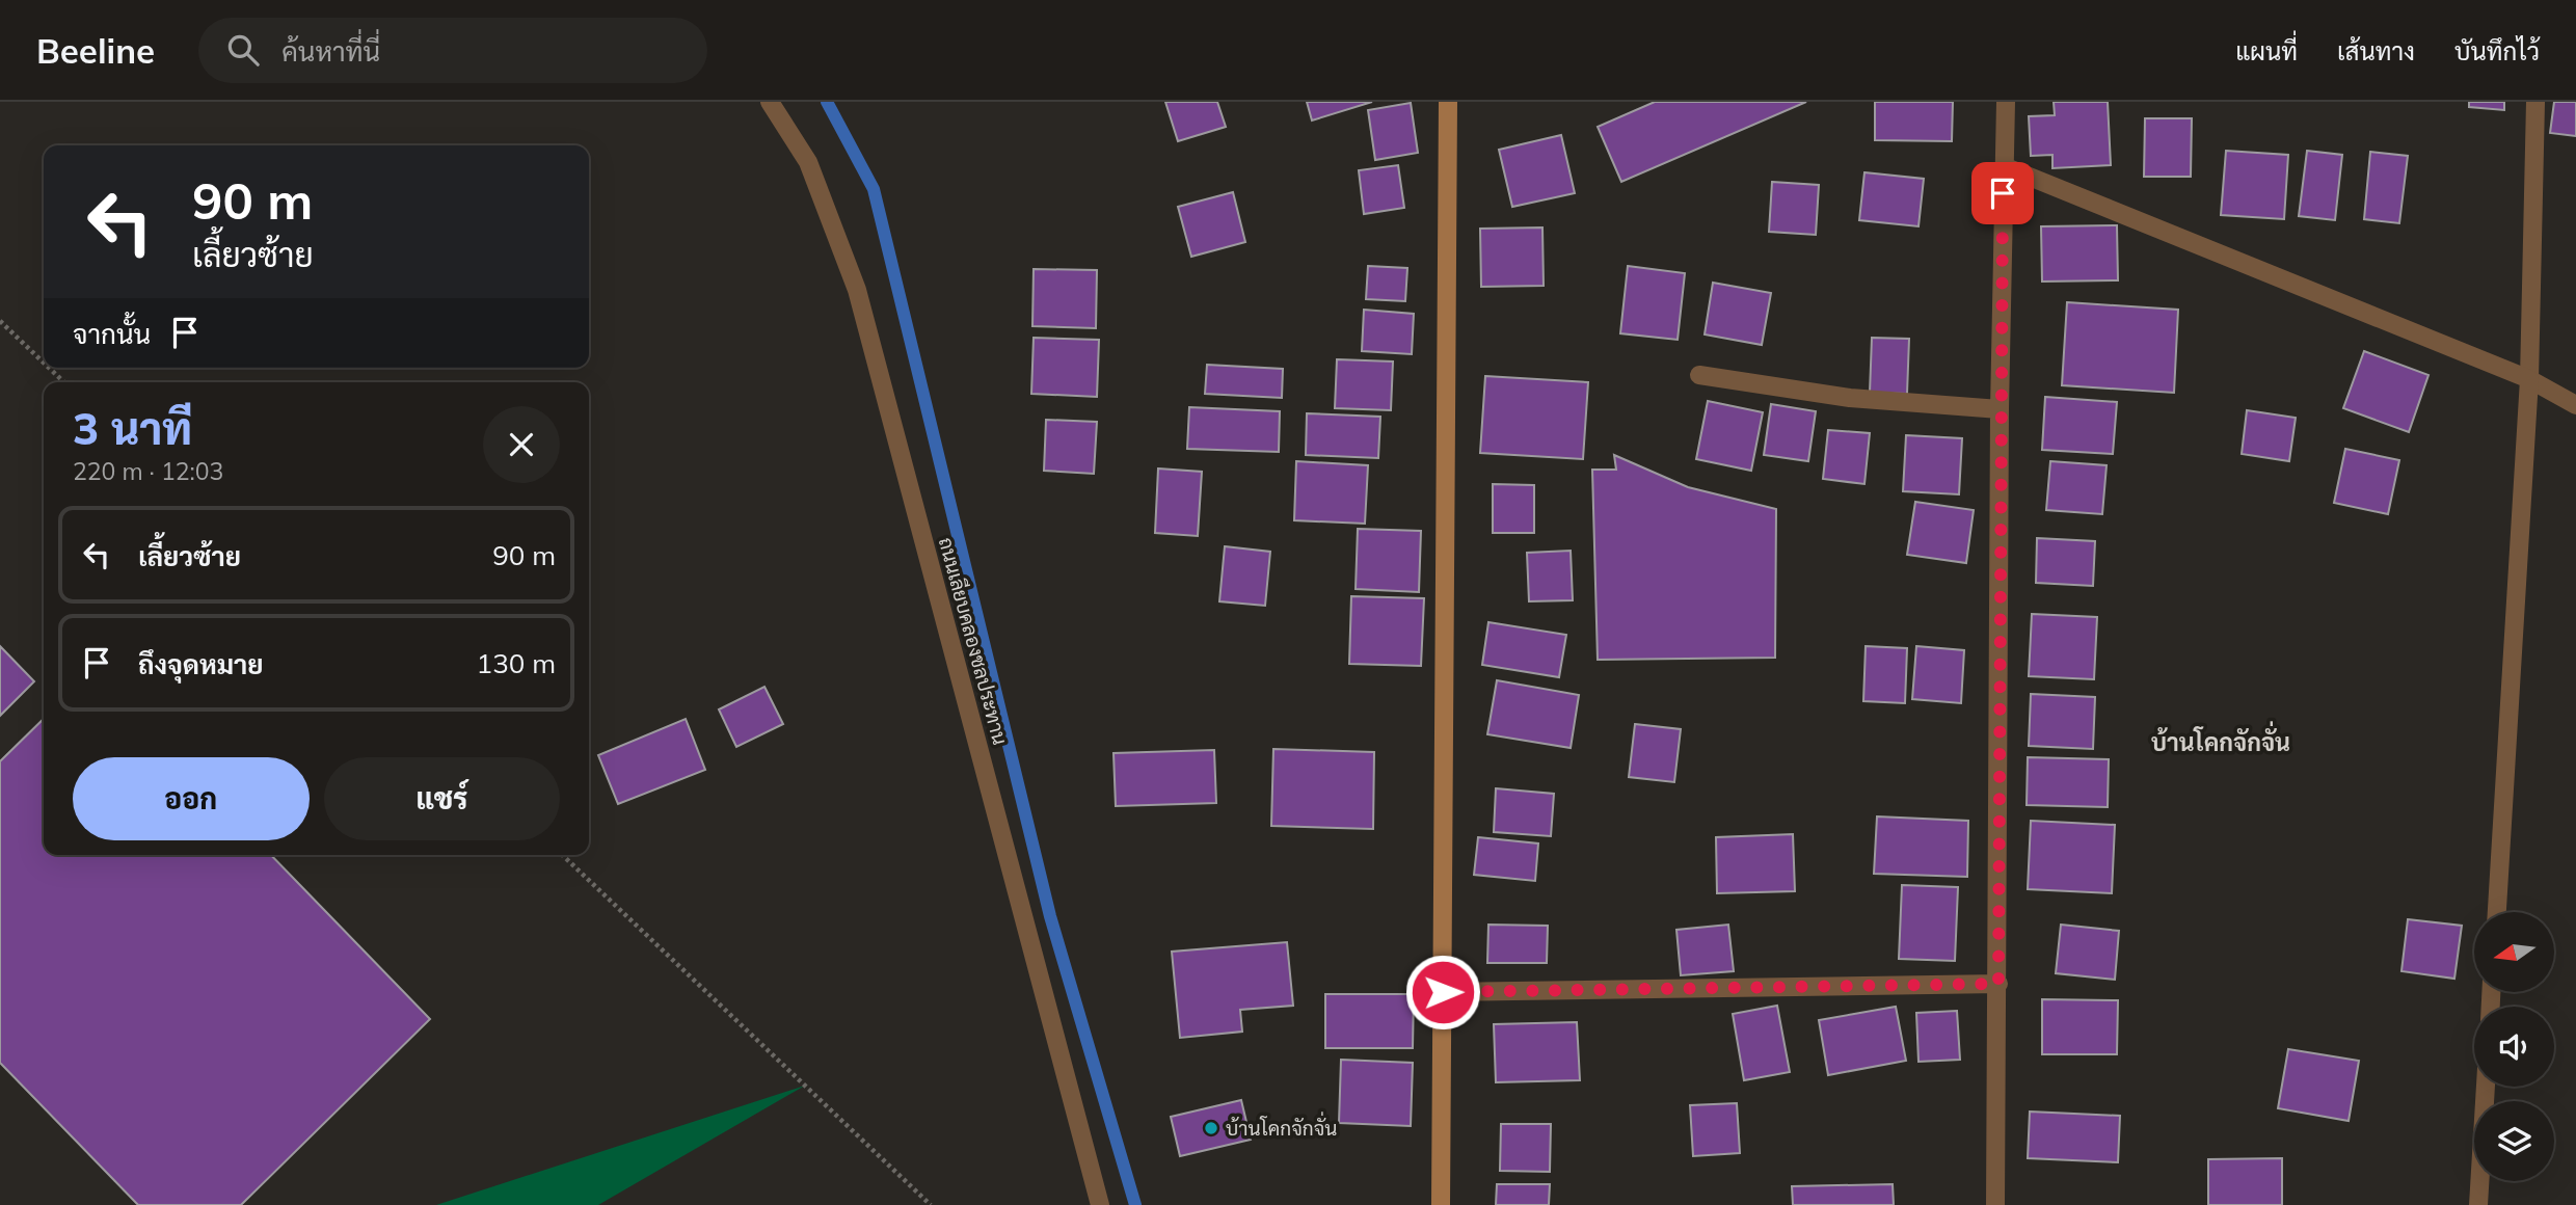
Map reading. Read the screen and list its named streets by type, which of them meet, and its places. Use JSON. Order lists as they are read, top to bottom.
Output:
{
  "streets": {
    "street": ["ถนนเลียบคลองชลประทาน"]
  },
  "districts": ["บ้านโคกจักจั่น"],
  "places": ["บ้านโคกจักจั่น"],
  "north": "left",
  "page": {
    "header": "Beeline",
    "search": "ค้นหาที่นี่",
    "nav": ["แผนที่", "เส้นทาง", "บันทึกไว้"],
    "turn": ["90 m", "เลี้ยวซ้าย"],
    "then": "จากนั้น",
    "heading": ["3 นาที", "220 m · 12:03"],
    "list": [
      {
        "name": "เลี้ยวซ้าย",
        "value": "90 m"
      },
      {
        "name": "ถึงจุดหมาย",
        "value": "130 m"
      }
    ],
    "buttons": ["ออก", "แชร์"]
  }
}
